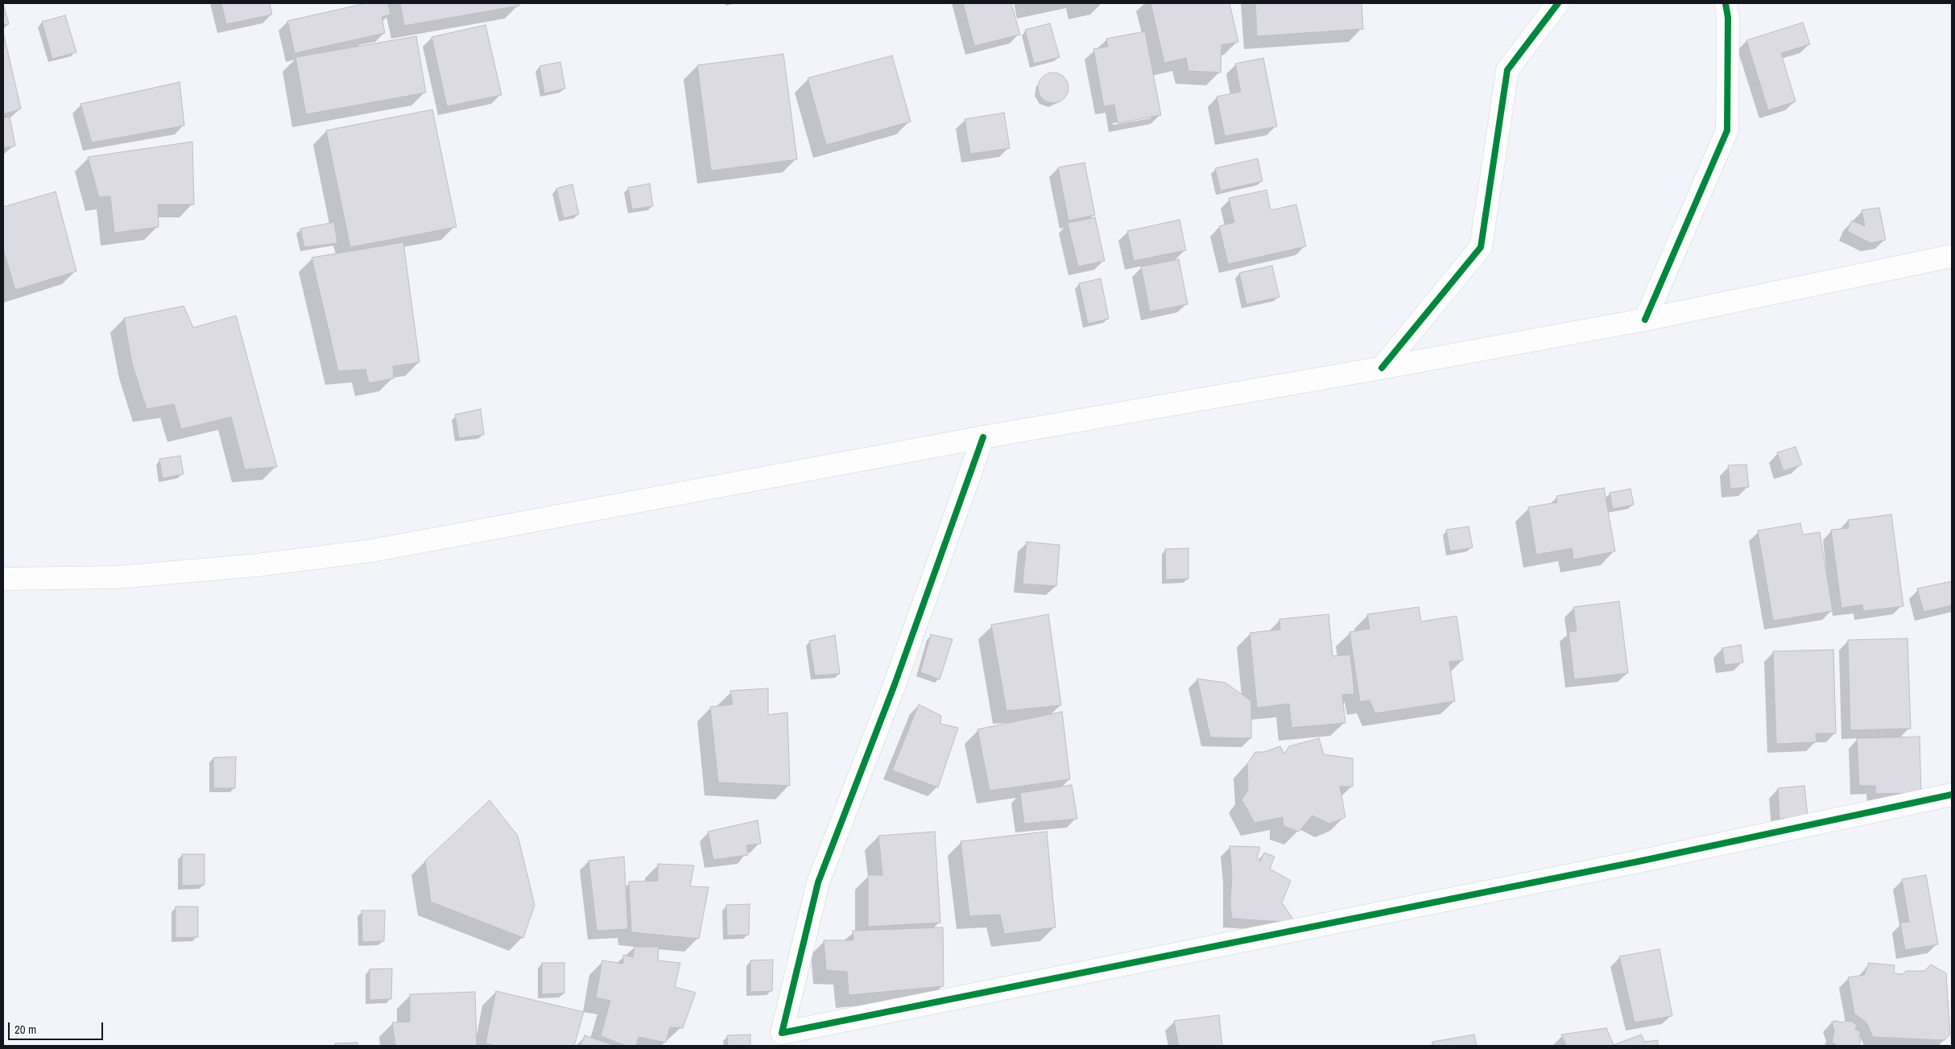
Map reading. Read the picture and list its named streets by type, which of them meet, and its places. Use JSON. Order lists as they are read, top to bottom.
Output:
{
  "scale_bar": "20 m"
}
